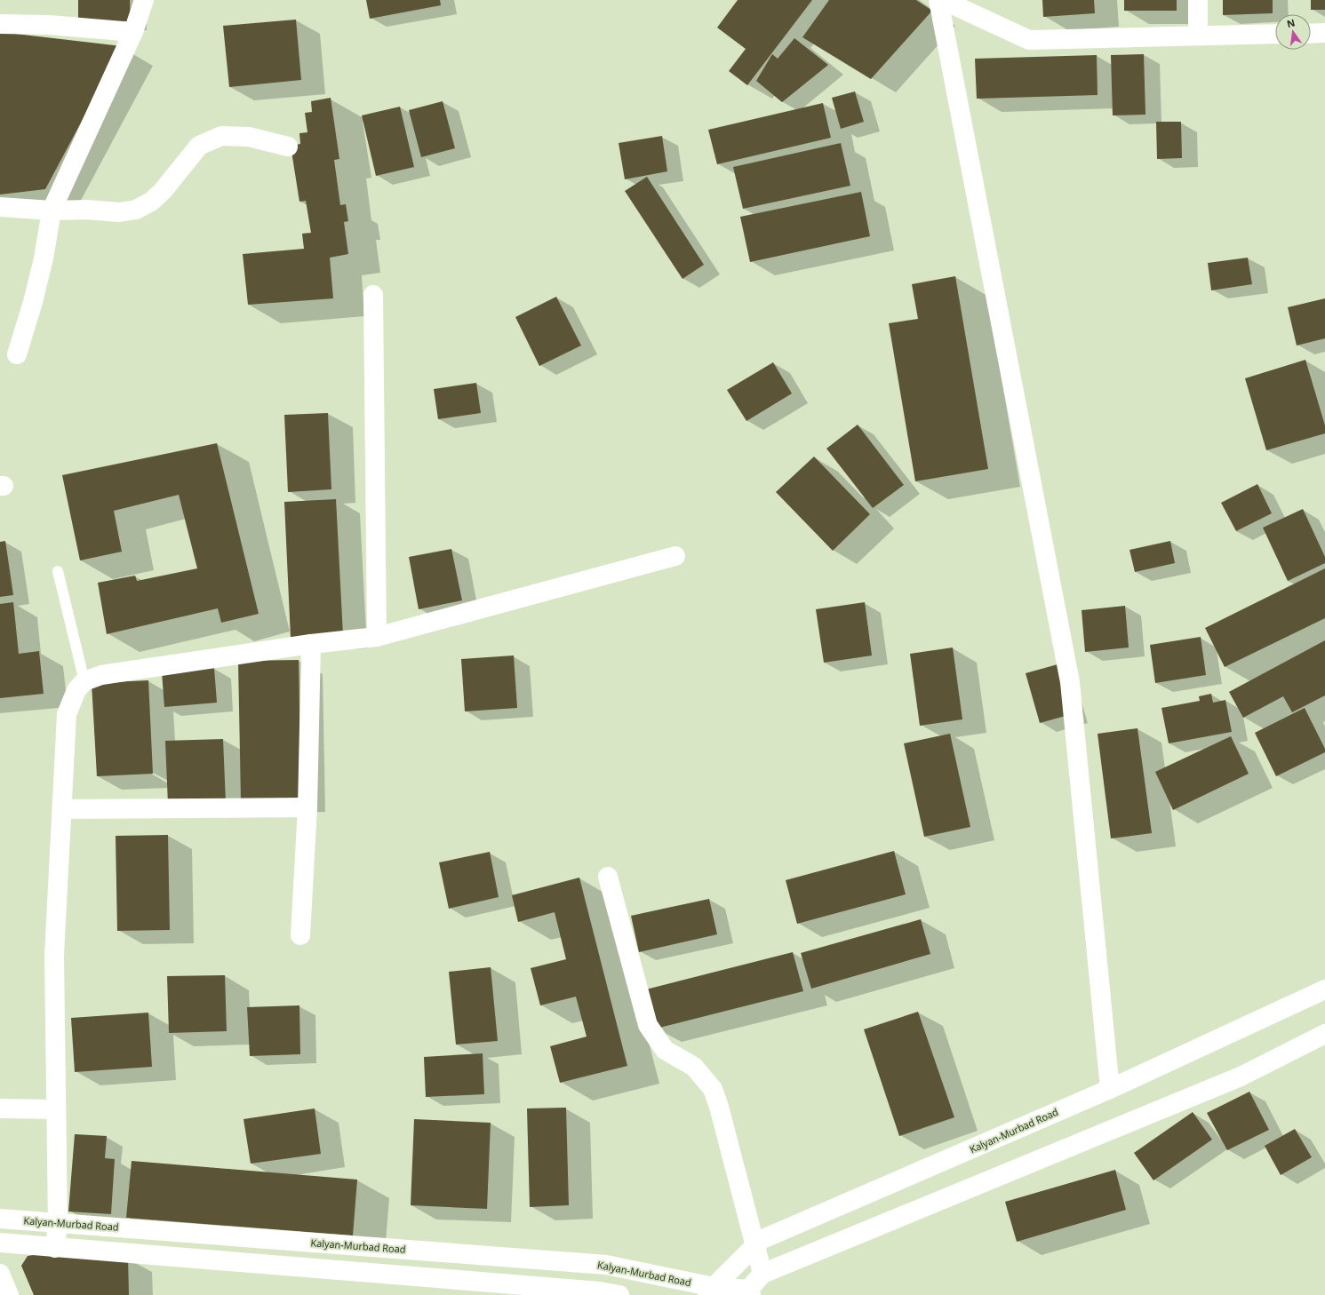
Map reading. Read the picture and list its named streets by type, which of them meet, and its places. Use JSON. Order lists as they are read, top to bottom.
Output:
{
  "streets": {
    "street": ["Kalyan-Murbad Road"]
  },
  "north": "top"
}
